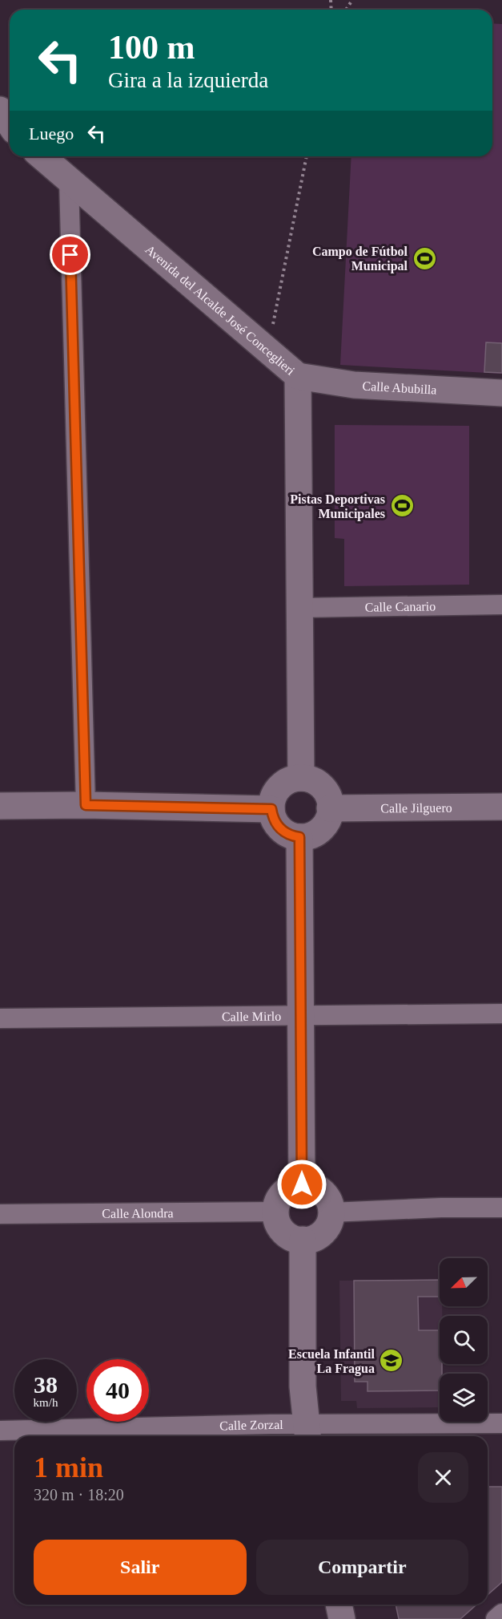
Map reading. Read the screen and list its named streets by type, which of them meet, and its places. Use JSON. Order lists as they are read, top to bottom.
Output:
{
  "streets": {
    "street": [
      "Avenida del Alcalde José Conceglieri",
      "Calle Abubilla",
      "Calle Canario",
      "Calle Jilguero",
      "Calle Mirlo",
      "Calle Alondra",
      "Calle Zorzal"
    ]
  },
  "crossings": [
    ["Avenida del Alcalde José Conceglieri", "Calle Abubilla"],
    ["Avenida del Alcalde José Conceglieri", "Calle Canario"],
    ["Avenida del Alcalde José Conceglieri", "Calle Jilguero"]
  ],
  "places": {
    "sports": ["Campo de Fútbol Municipal", "Pistas Deportivas Municipales"],
    "school or university": ["Escuela Infantil La Fragua"]
  },
  "north": "bottom left",
  "page": {
    "turn": ["100 m", "Gira a la izquierda"],
    "then": "Luego",
    "speed": "38 km/h",
    "limit": "40",
    "heading": ["1 min", "320 m · 18:20"],
    "buttons": ["Salir", "Compartir"]
  }
}
